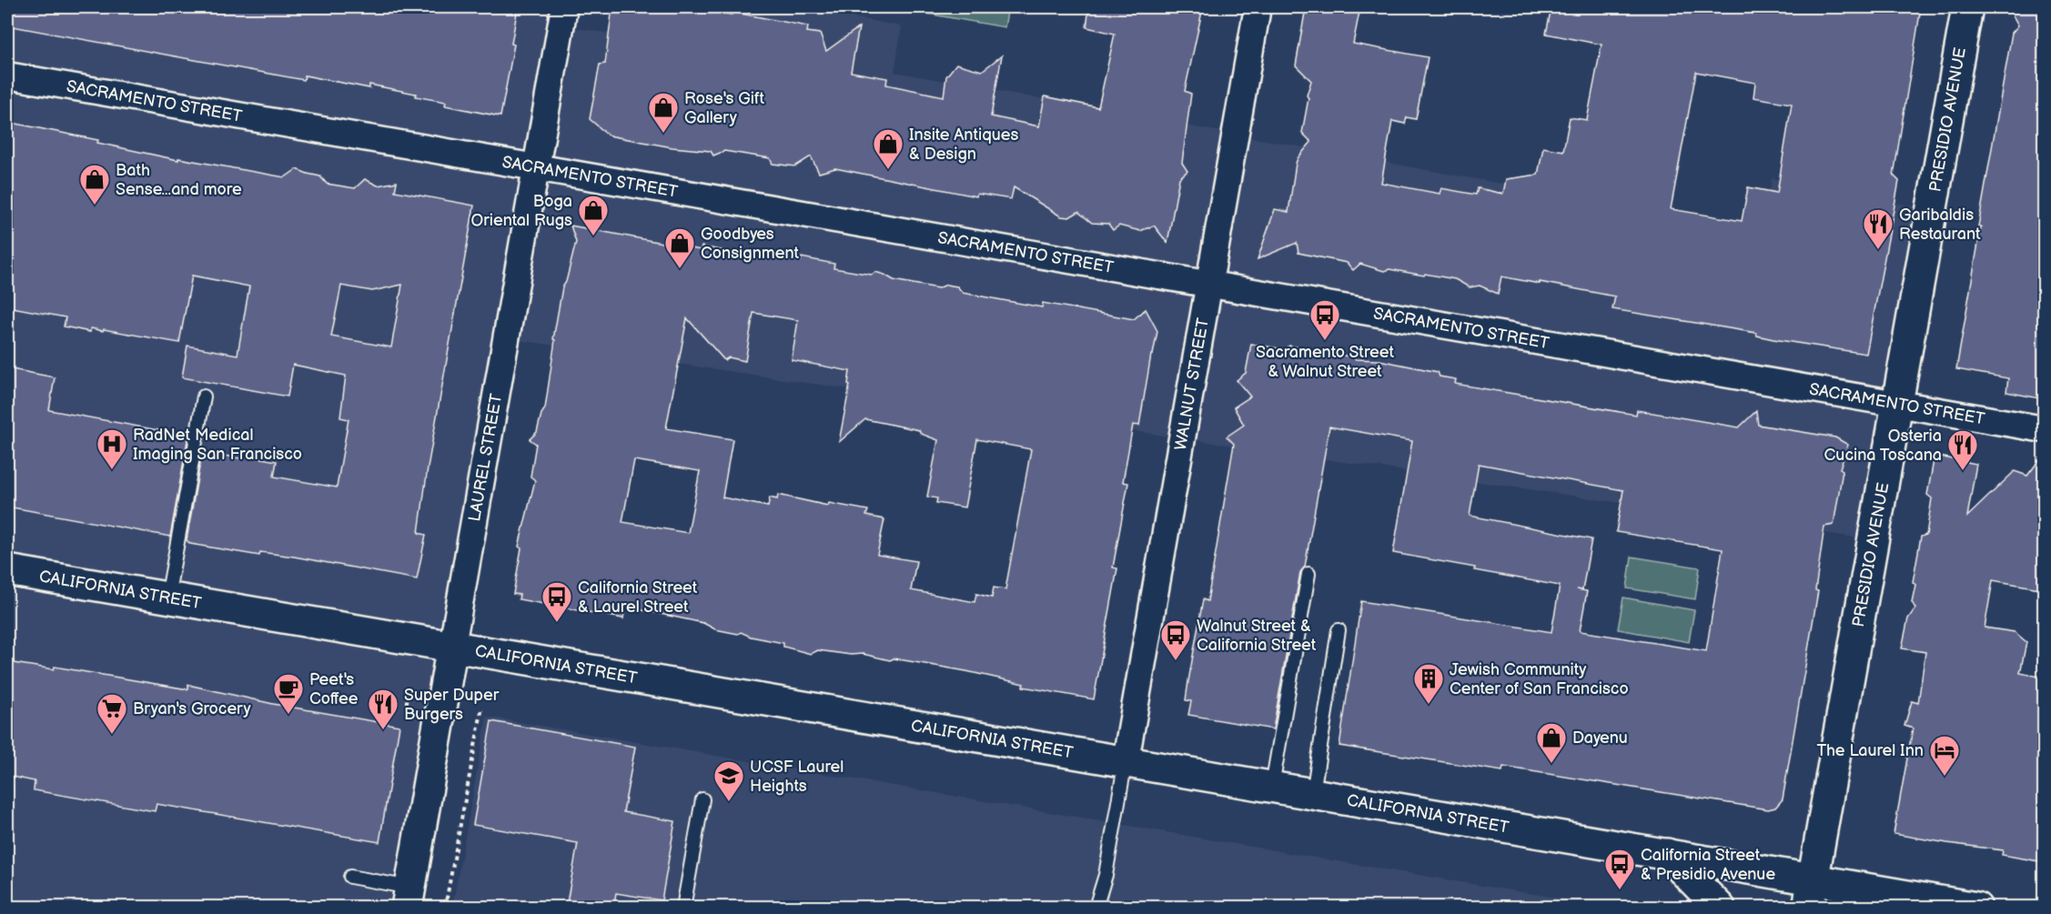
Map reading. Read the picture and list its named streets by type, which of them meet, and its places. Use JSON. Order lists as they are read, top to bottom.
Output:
{
  "streets": {
    "main road": ["PRESIDIO AVENUE", "LAUREL STREET", "CALIFORNIA STREET"],
    "street": ["SACRAMENTO STREET", "WALNUT STREET"]
  },
  "crossings": [
    ["SACRAMENTO STREET", "PRESIDIO AVENUE"],
    ["SACRAMENTO STREET", "WALNUT STREET"],
    ["SACRAMENTO STREET", "LAUREL STREET"],
    ["PRESIDIO AVENUE", "CALIFORNIA STREET"],
    ["WALNUT STREET", "CALIFORNIA STREET"],
    ["LAUREL STREET", "CALIFORNIA STREET"]
  ],
  "places": {
    "shop": [
      "Rose's Gift Gallery",
      "Insite Antiques & Design",
      "Bath Sense...and more",
      "Boga Oriental Rugs",
      "Goodbyes Consignment",
      "Dayenu"
    ],
    "restaurant": ["Garibaldis Restaurant", "Osteria Cucina Toscana", "Super Duper Burgers"],
    "bus stop": [
      "Sacramento Street & Walnut Street",
      "California Street & Laurel Street",
      "Walnut Street & California Street",
      "California Street & Presidio Avenue"
    ],
    "hospital": ["RadNet Medical Imaging San Francisco"],
    "building": ["Jewish Community Center of San Francisco"],
    "cafe": ["Peet's Coffee"],
    "supermarket": ["Bryan's Grocery"],
    "hotel": ["The Laurel Inn"],
    "school or university": ["UCSF Laurel Heights"]
  }
}
